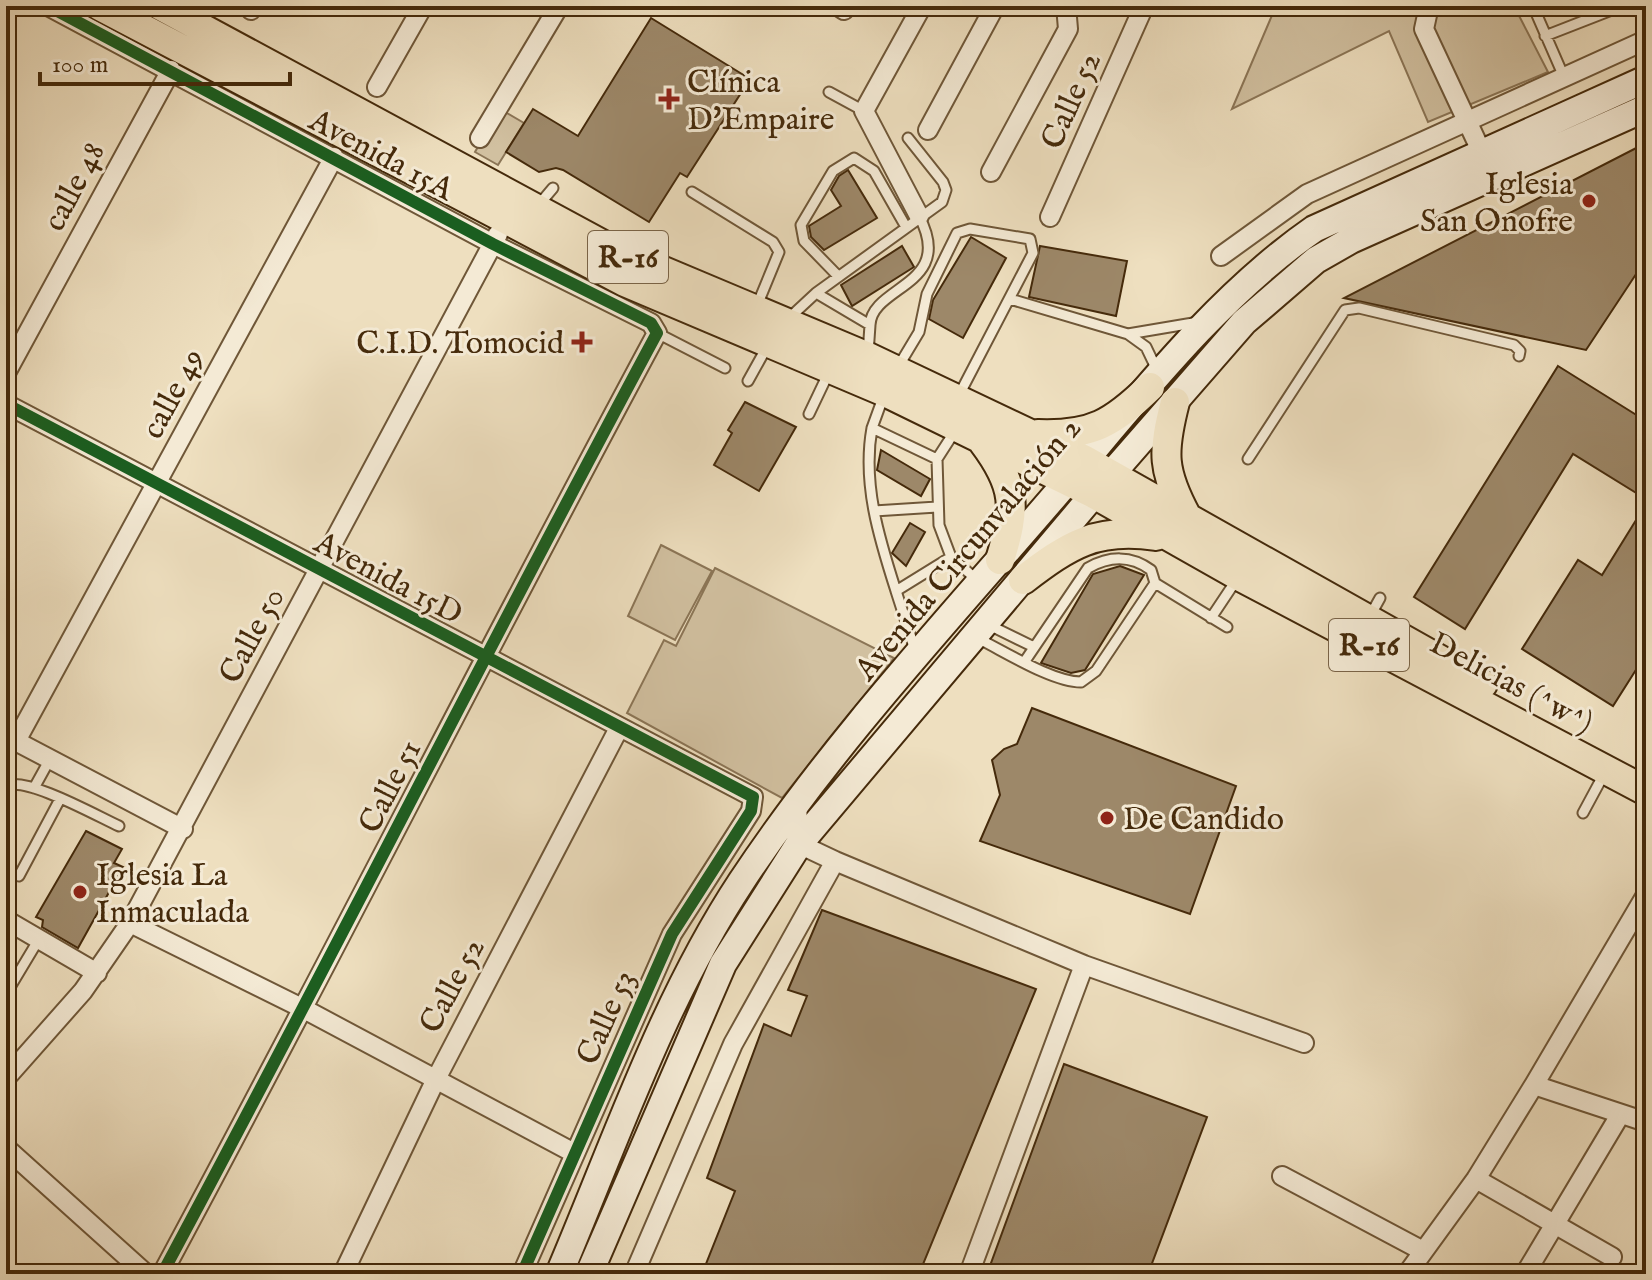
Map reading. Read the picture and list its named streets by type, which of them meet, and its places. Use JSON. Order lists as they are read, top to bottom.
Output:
{
  "streets": {
    "main road": ["R-16", "Avenida Circunvalación 2", "Delicias (^w^)"],
    "street": [
      "Calle 52",
      "Avenida 15A",
      "calle 48",
      "calle 49",
      "Avenida 15D",
      "Calle 50",
      "Calle 51",
      "Calle 53"
    ]
  },
  "crossings": [
    ["Calle 52", "Avenida 15D"],
    ["Avenida 15A", "calle 48"],
    ["Avenida 15A", "R-16"],
    ["Avenida 15A", "calle 49"],
    ["Avenida 15A", "Calle 50"],
    ["Avenida 15A", "Calle 51"],
    ["R-16", "Avenida Circunvalación 2"],
    ["R-16", "Calle 50"],
    ["R-16", "Delicias (^w^)"],
    ["calle 49", "Avenida 15D"],
    ["Avenida Circunvalación 2", "Delicias (^w^)"],
    ["Avenida 15D", "Calle 50"],
    ["Avenida 15D", "Calle 51"],
    ["Avenida 15D", "Calle 53"]
  ],
  "places": {
    "health": ["Clínica D'Empaire", "C.I.D. Tomocid"],
    "other": ["Iglesia San Onofre", "De Candido", "Iglesia La Inmaculada"]
  },
  "scale_bar": "100 m"
}
